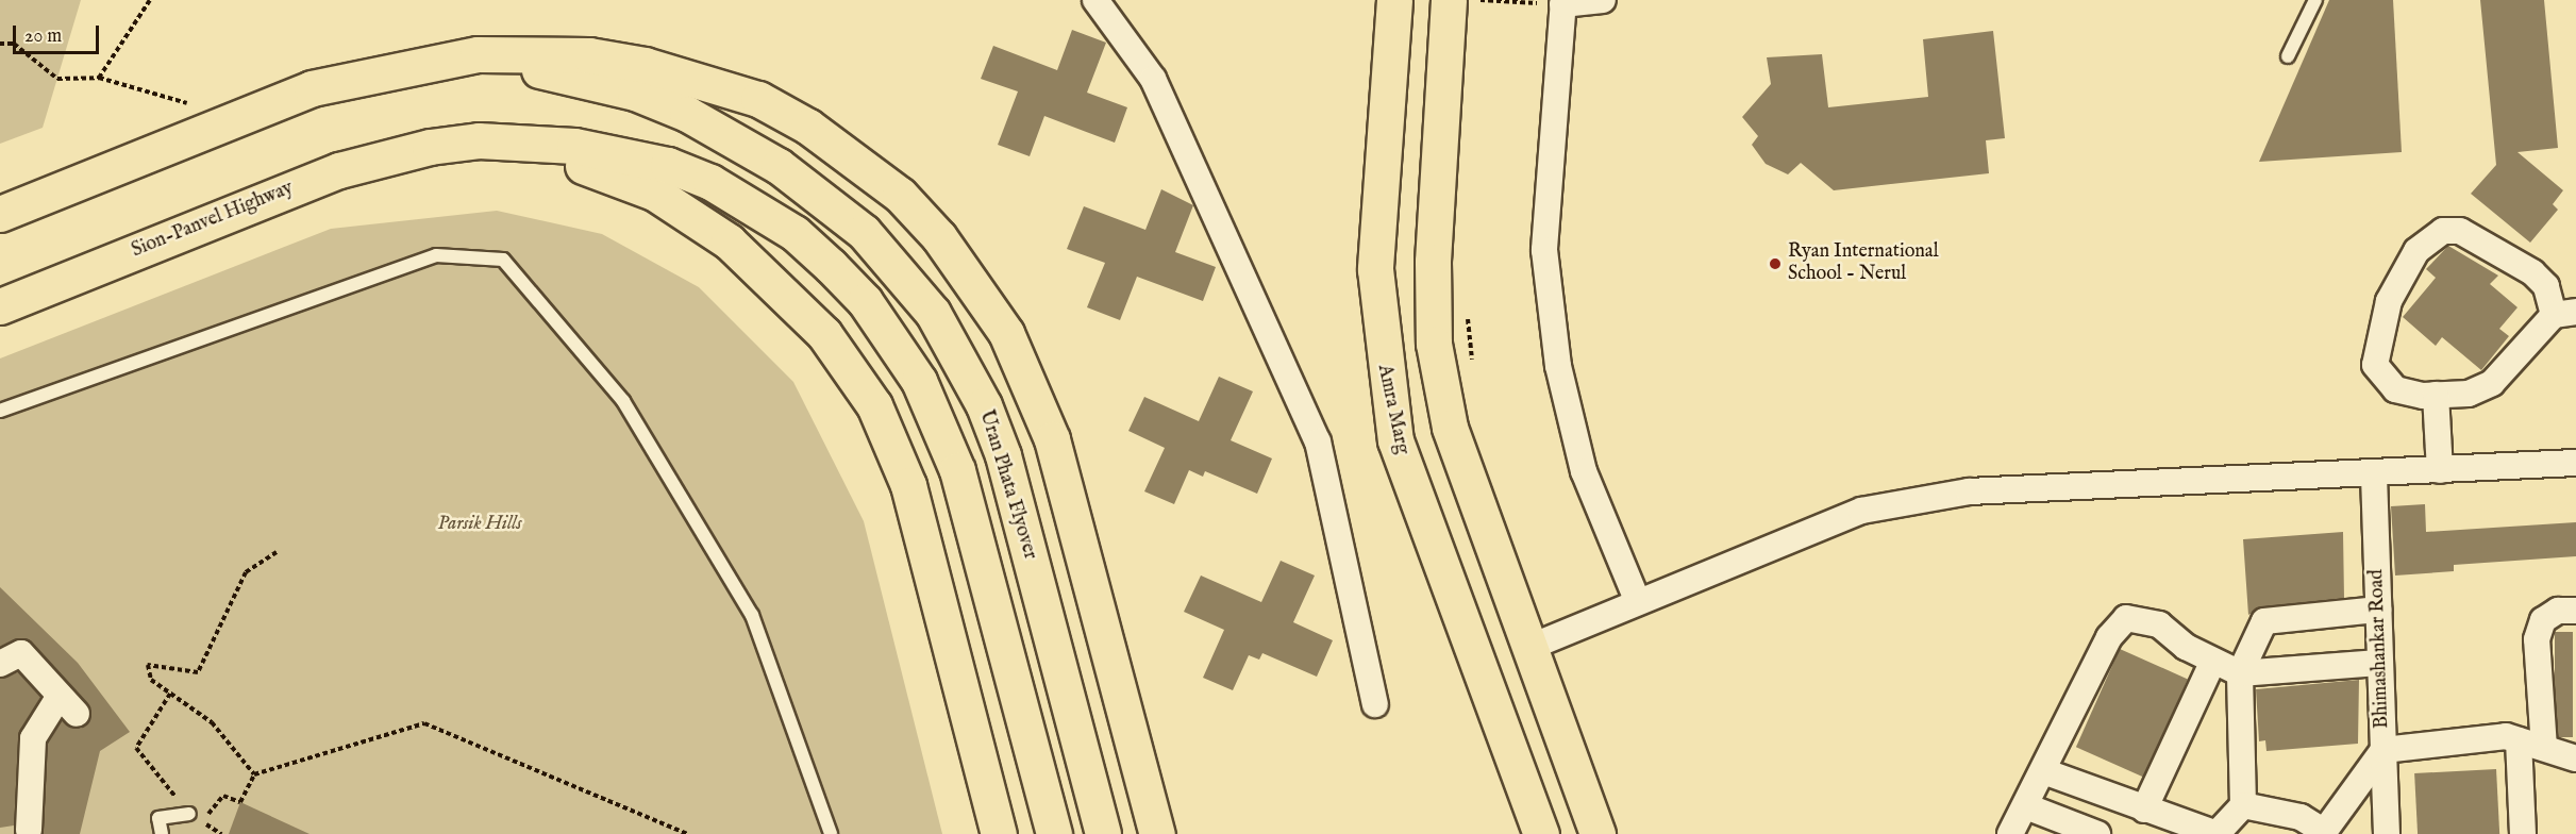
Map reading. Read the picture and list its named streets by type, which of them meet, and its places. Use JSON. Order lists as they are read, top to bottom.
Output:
{
  "streets": {
    "highway": ["Sion-Panvel Highway", "Amra Marg", "Uran Phata Flyover"],
    "street": ["Bhimashankar Road"]
  },
  "parks": ["Parsik Hills"],
  "places": ["Ryan International School - Nerul"],
  "scale_bar": "20 m"
}
